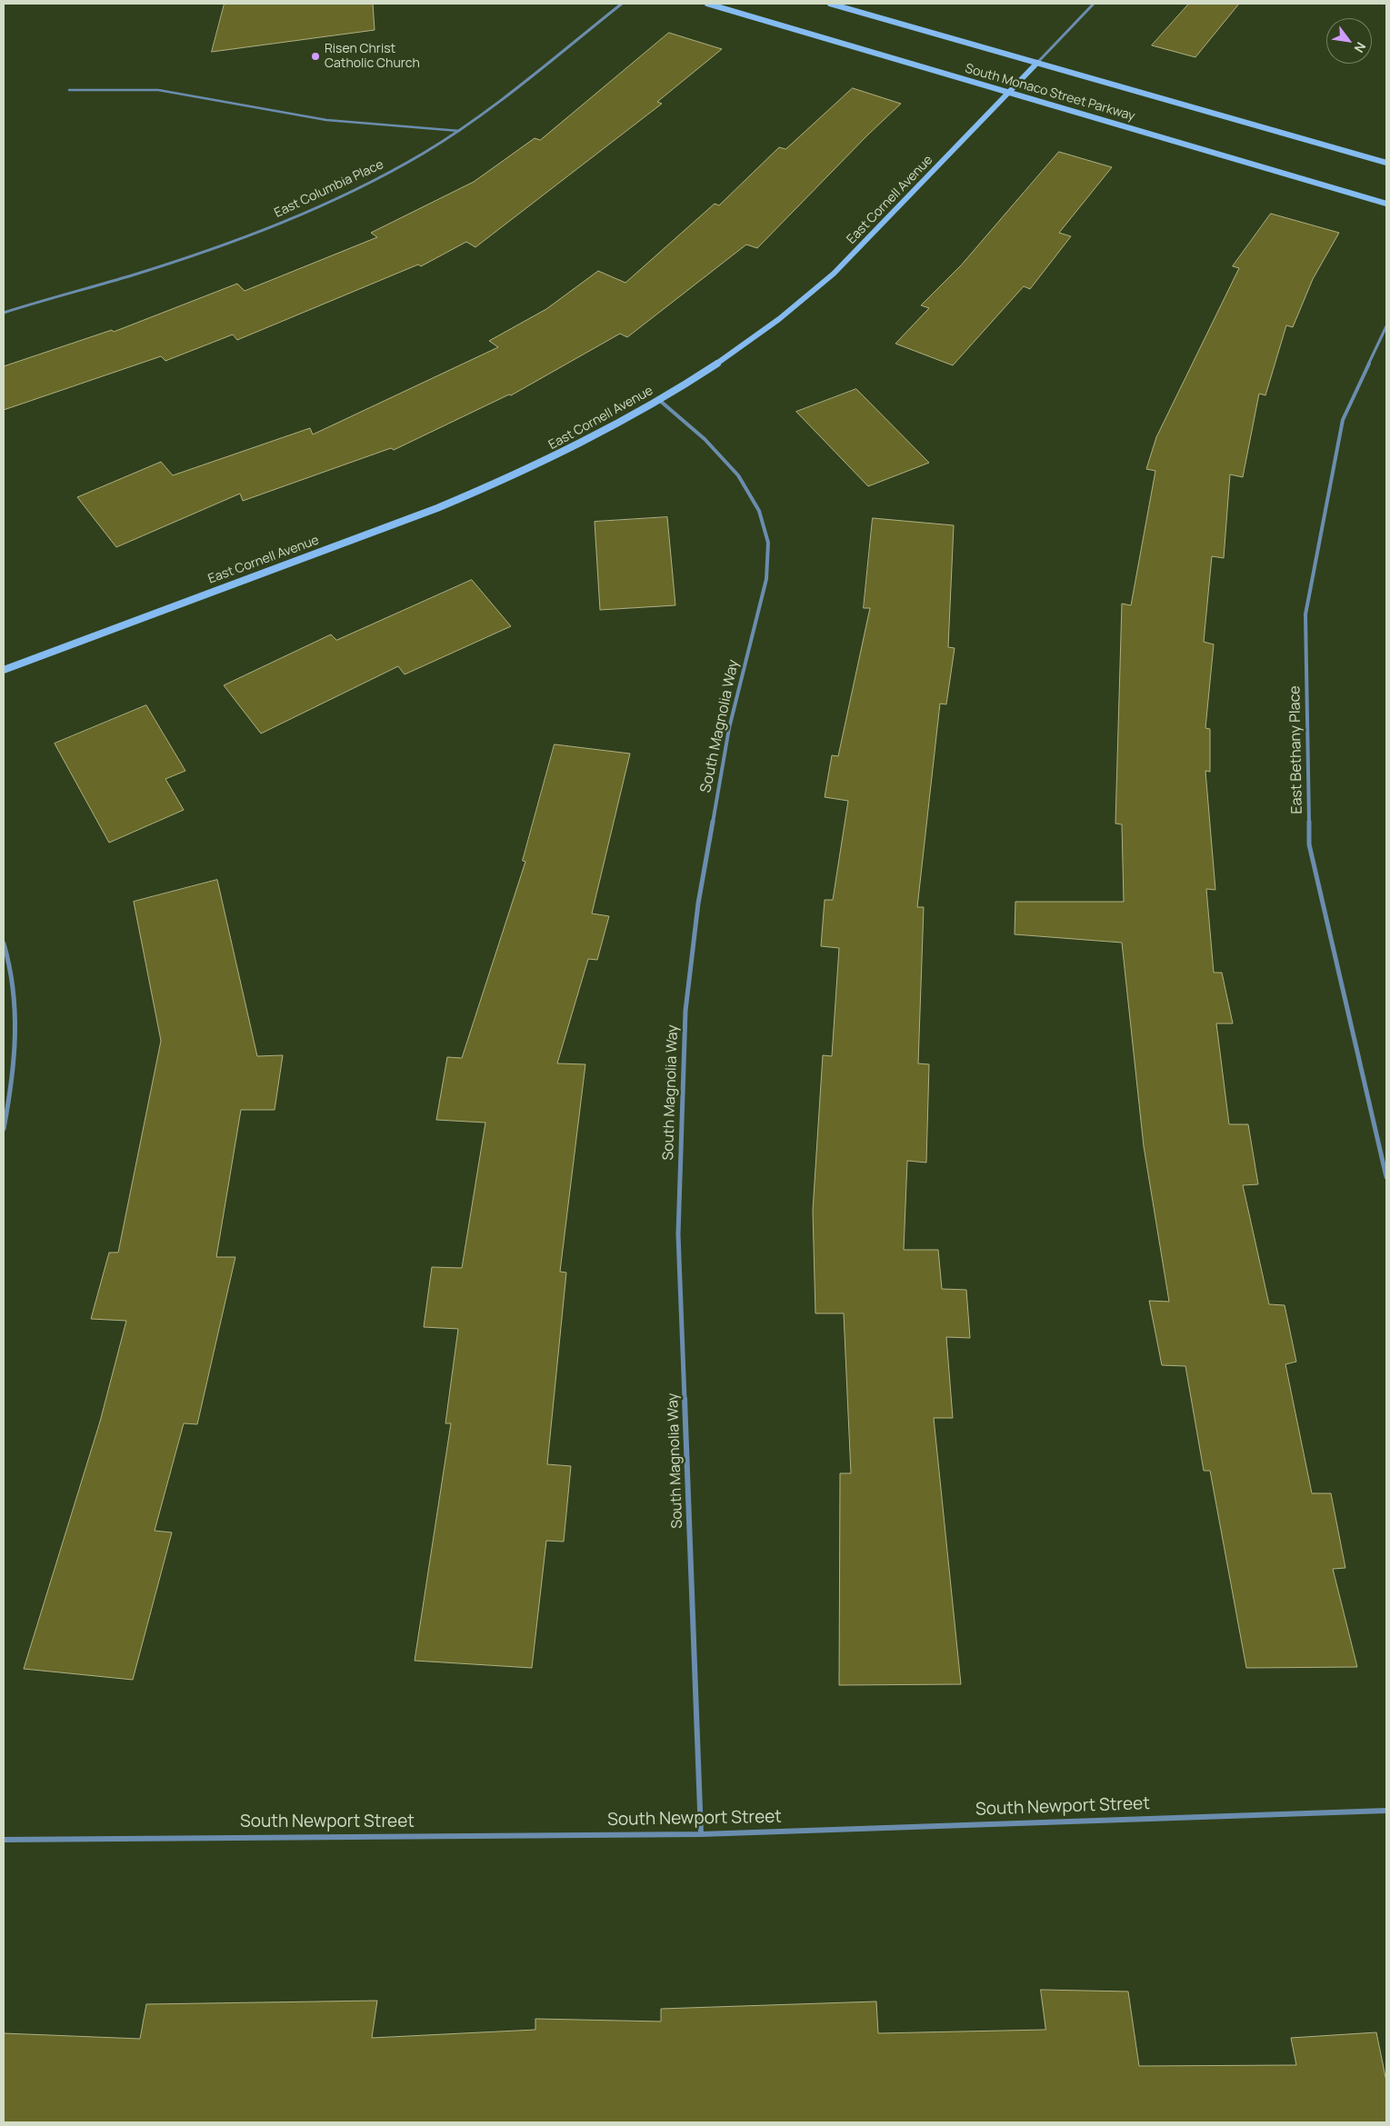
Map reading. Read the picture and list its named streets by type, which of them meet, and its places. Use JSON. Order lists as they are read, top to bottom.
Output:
{
  "streets": {
    "main road": ["South Monaco Street Parkway", "East Cornell Avenue"],
    "street": [
      "East Columbia Place",
      "South Magnolia Way",
      "East Bethany Place",
      "South Newport Street"
    ]
  },
  "crossings": [
    ["South Monaco Street Parkway", "East Cornell Avenue"],
    ["East Cornell Avenue", "South Magnolia Way"],
    ["South Magnolia Way", "South Newport Street"]
  ],
  "places": ["Risen Christ Catholic Church"],
  "north": "bottom right"
}
